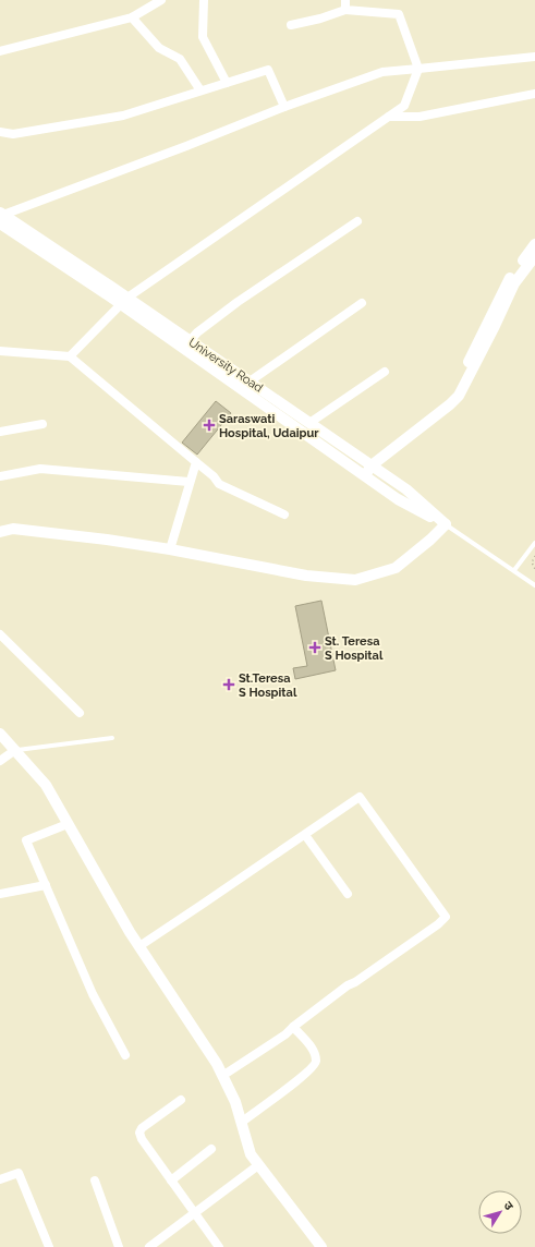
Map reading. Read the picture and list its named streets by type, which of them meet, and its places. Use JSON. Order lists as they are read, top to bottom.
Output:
{
  "streets": {
    "street": ["University Road"]
  },
  "places": {
    "health": ["Saraswati Hospital, Udaipur", "St. Teresa S Hospital", "St.Teresa S Hospital"]
  },
  "north": "top right"
}
